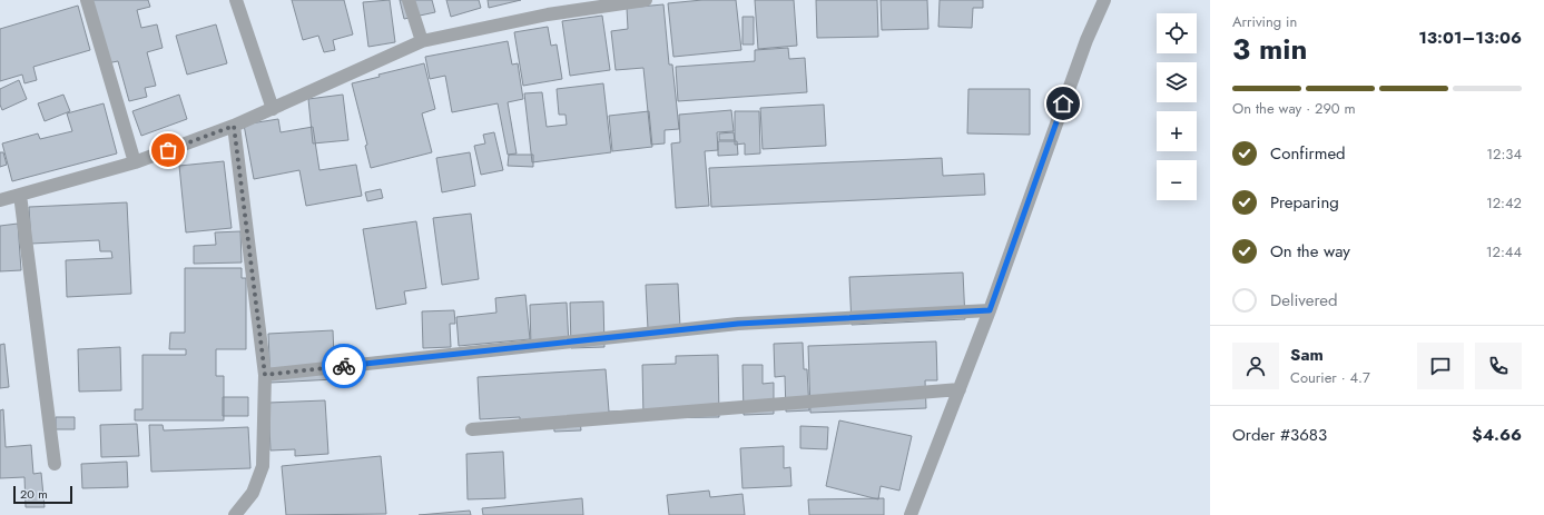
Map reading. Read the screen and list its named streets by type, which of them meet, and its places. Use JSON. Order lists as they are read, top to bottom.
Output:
{
  "scale_bar": "20 m",
  "page": {
    "heading": ["3 min", "Arriving in", "13:01–13:06"],
    "panel": [
      "Sam",
      "Courier · 4.7",
      "Order #3683",
      "$4.66"
    ],
    "map_buttons": ["+", "−"],
    "bar": "On the way · 290 m",
    "list": [
      ["Confirmed", "12:34"],
      ["Preparing", "12:42"],
      ["On the way", "12:44"],
      "Delivered"
    ],
    "scale": "20 m"
  }
}
